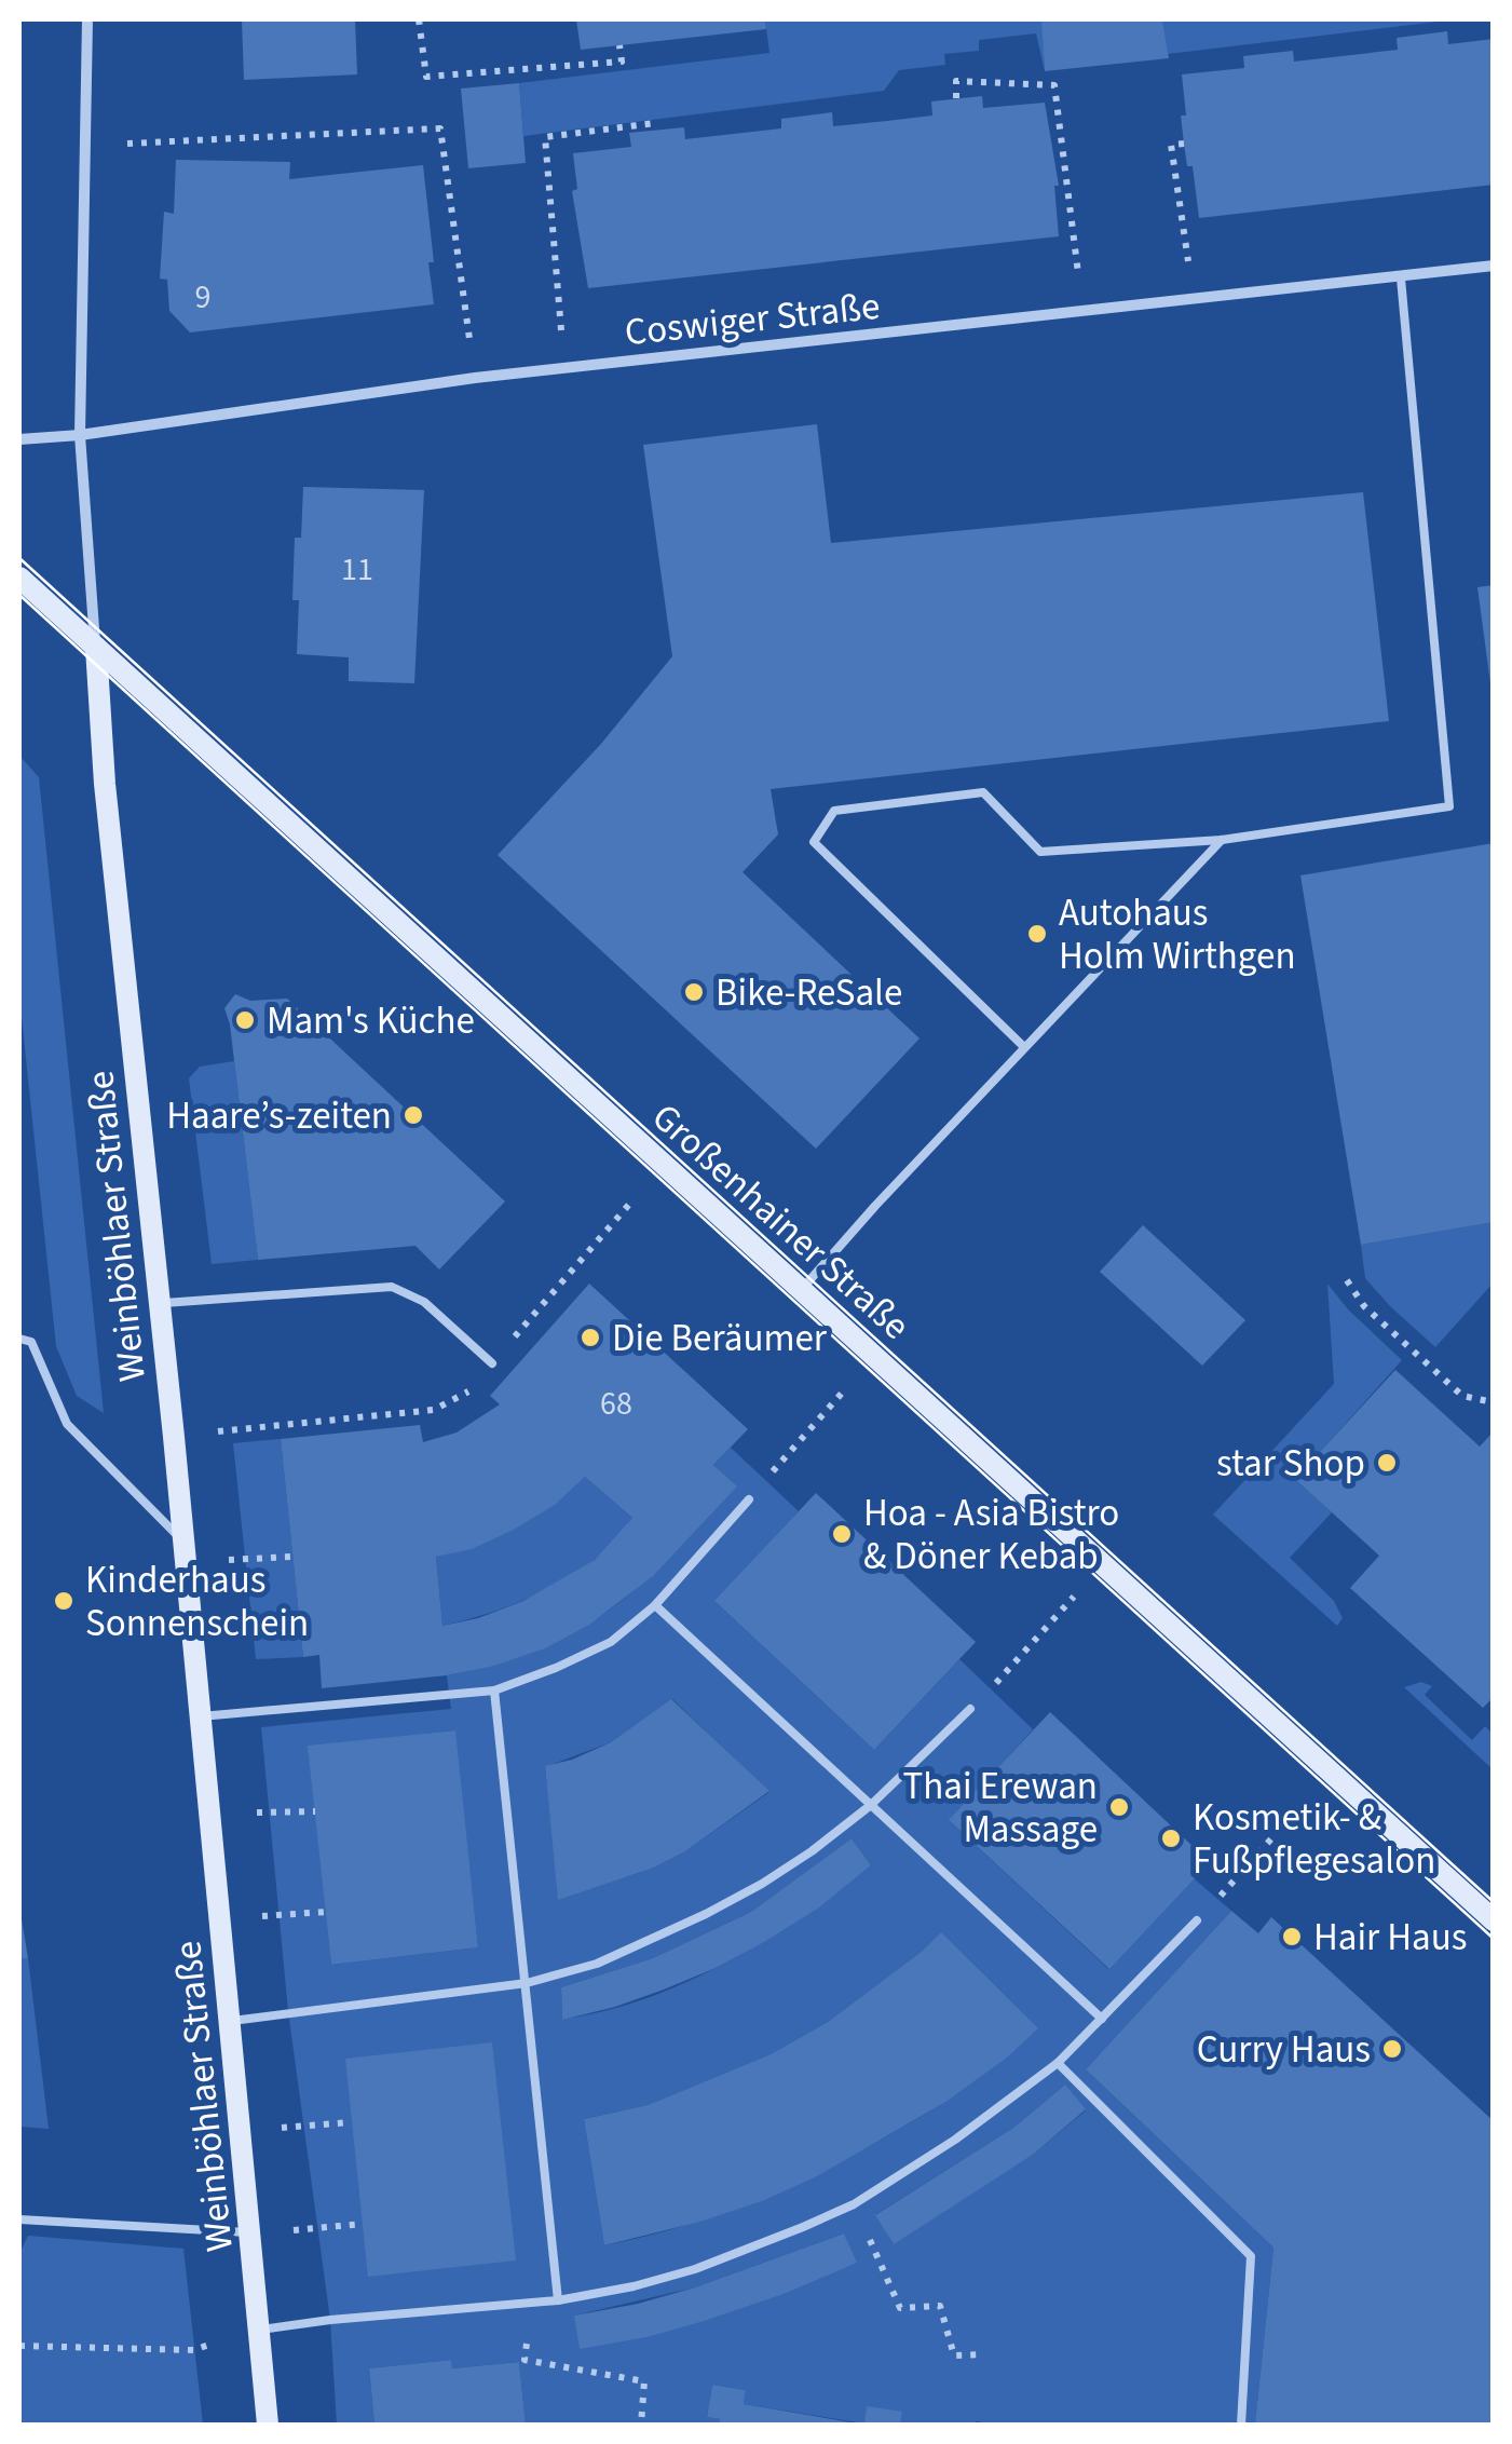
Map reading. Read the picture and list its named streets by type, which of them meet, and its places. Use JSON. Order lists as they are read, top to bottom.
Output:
{
  "streets": {
    "main road": ["Großenhainer Straße", "Weinböhlaer Straße"],
    "street": ["Coswiger Straße"]
  },
  "crossings": [
    ["Coswiger Straße", "Weinböhlaer Straße"],
    ["Großenhainer Straße", "Weinböhlaer Straße"]
  ],
  "places": [
    "Autohaus Holm Wirthgen",
    "Bike-ReSale",
    "Mam's Küche",
    "Haare’s-zeiten",
    "Die Beräumer",
    "star Shop",
    "Hoa - Asia Bistro & Döner Kebab",
    "Kinderhaus Sonnenschein",
    "Thai Erewan Massage",
    "Kosmetik- & Fußpflegesalon",
    "Hair Haus",
    "Curry Haus"
  ],
  "house_numbers": ["9", "11", "68"]
}
